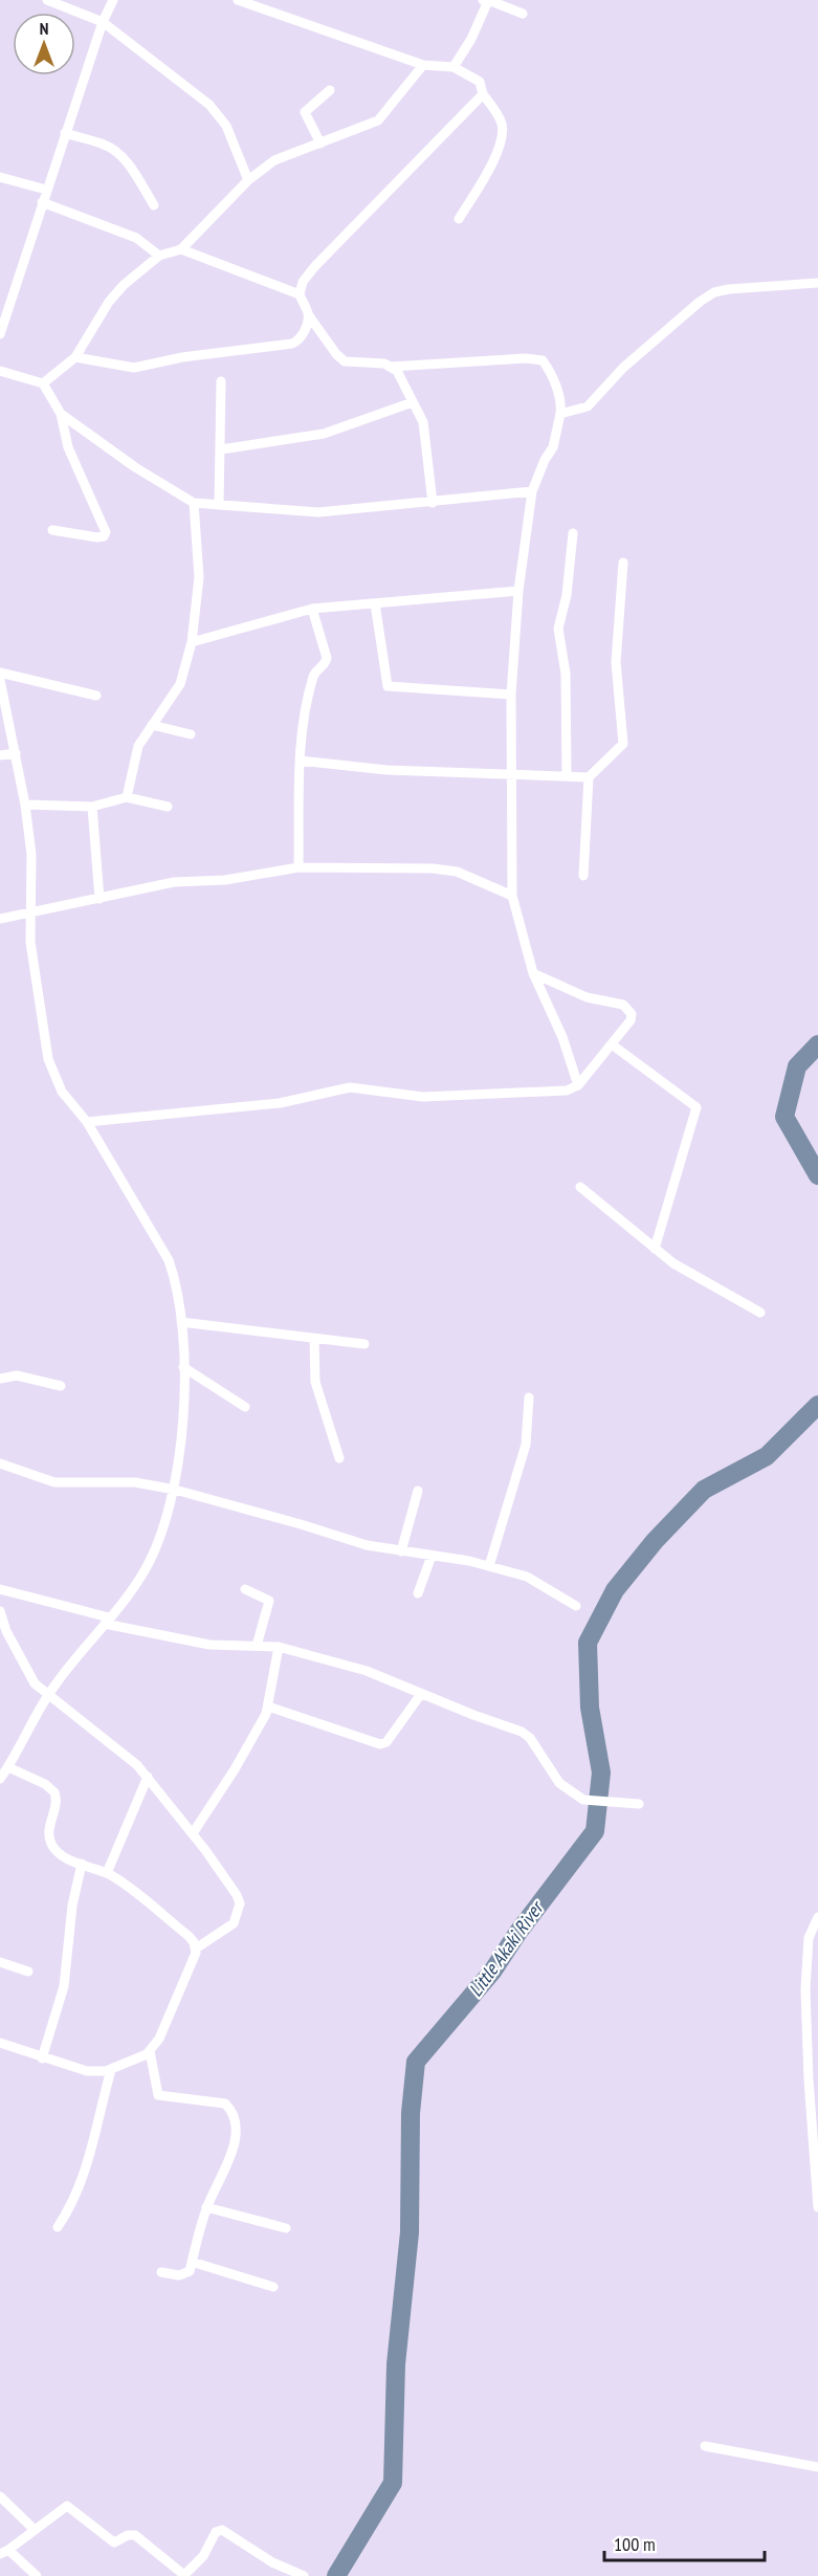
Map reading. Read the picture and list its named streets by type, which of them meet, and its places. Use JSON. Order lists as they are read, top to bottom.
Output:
{
  "water": ["Little Akaki River"],
  "scale_bar": "100 m",
  "north": "top"
}
